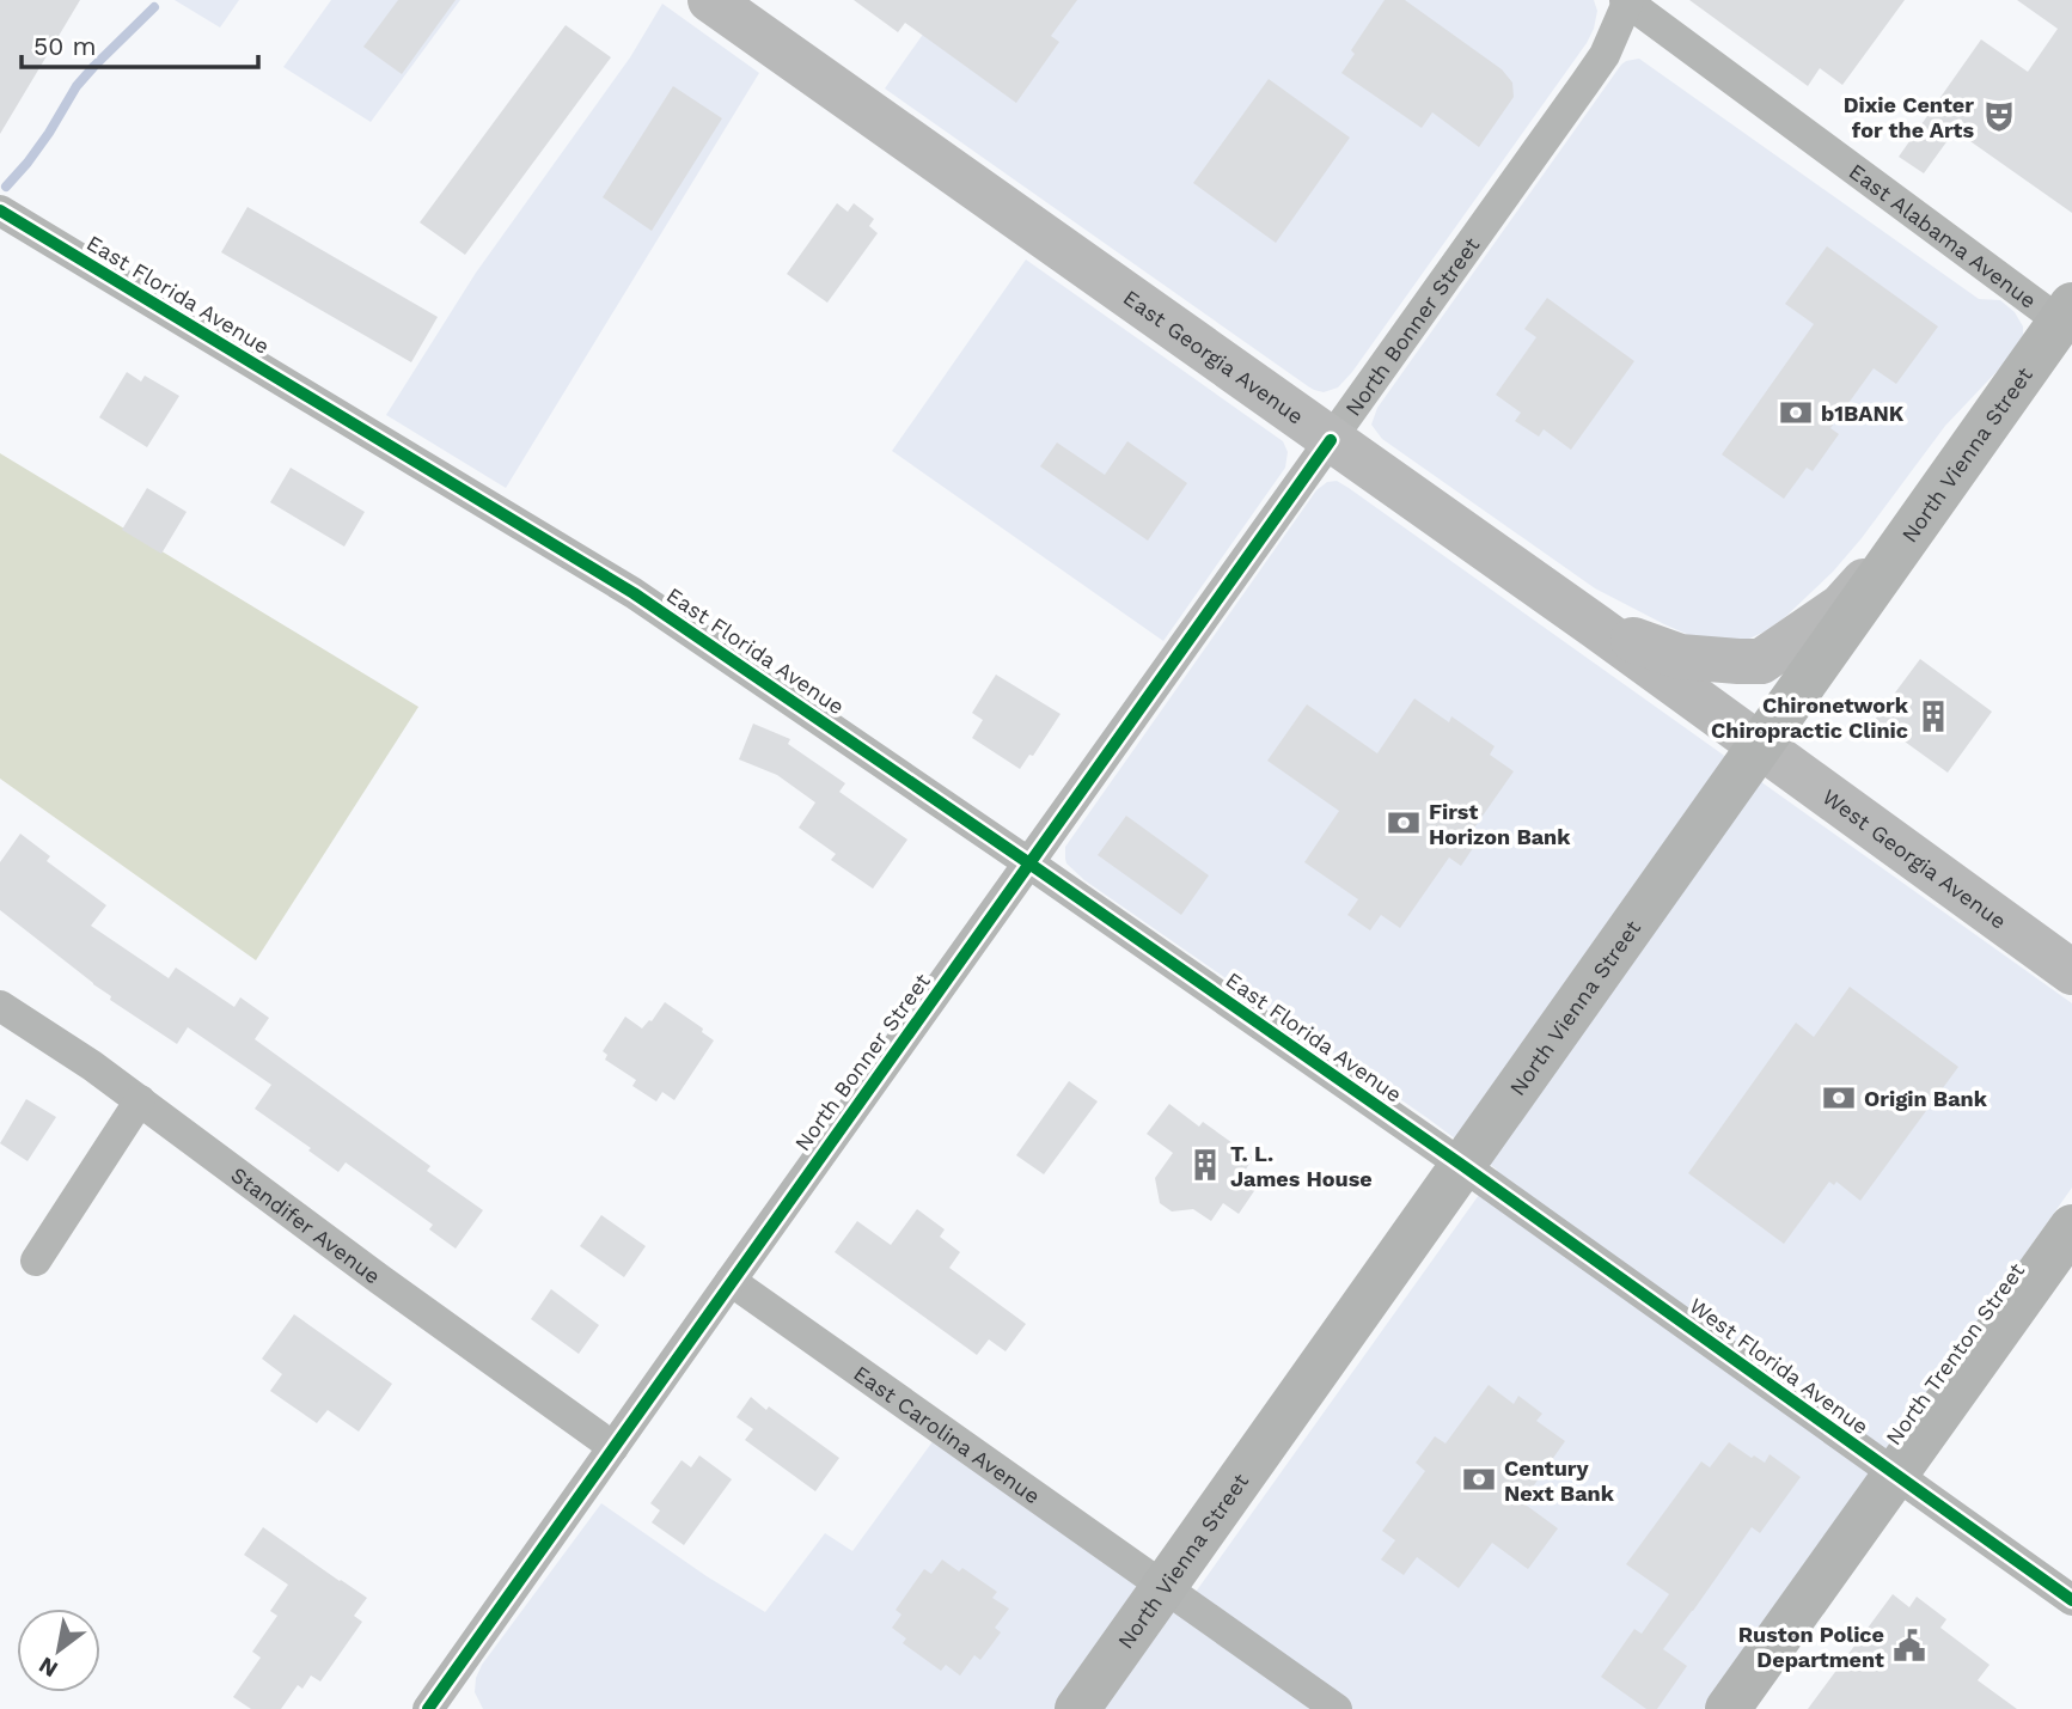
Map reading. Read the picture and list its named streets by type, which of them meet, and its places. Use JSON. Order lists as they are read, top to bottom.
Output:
{
  "streets": {
    "highway": ["North Vienna Street", "North Trenton Street"],
    "main road": ["East Georgia Avenue", "West Georgia Avenue"],
    "street": [
      "East Alabama Avenue",
      "East Florida Avenue",
      "North Bonner Street",
      "Standifer Avenue",
      "West Florida Avenue",
      "East Carolina Avenue"
    ]
  },
  "crossings": [
    ["East Alabama Avenue", "North Bonner Street"],
    ["East Alabama Avenue", "North Vienna Street"],
    ["East Florida Avenue", "North Bonner Street"],
    ["East Florida Avenue", "North Vienna Street"],
    ["East Florida Avenue", "West Florida Avenue"],
    ["North Bonner Street", "East Georgia Avenue"],
    ["North Bonner Street", "Standifer Avenue"],
    ["North Bonner Street", "East Carolina Avenue"],
    ["East Georgia Avenue", "North Vienna Street"],
    ["East Georgia Avenue", "West Georgia Avenue"],
    ["North Vienna Street", "West Georgia Avenue"],
    ["North Vienna Street", "West Florida Avenue"],
    ["North Vienna Street", "East Carolina Avenue"],
    ["North Trenton Street", "West Florida Avenue"]
  ],
  "places": {
    "theatre": ["Dixie Center for the Arts"],
    "bank": [
      "b1BANK",
      "First Horizon Bank",
      "Origin Bank",
      "Century Next Bank"
    ],
    "building": ["Chironetwork Chiropractic Clinic", "T. L. James House"],
    "public building": ["Ruston Police Department"]
  },
  "scale_bar": "50 m",
  "north": "bottom left"
}
